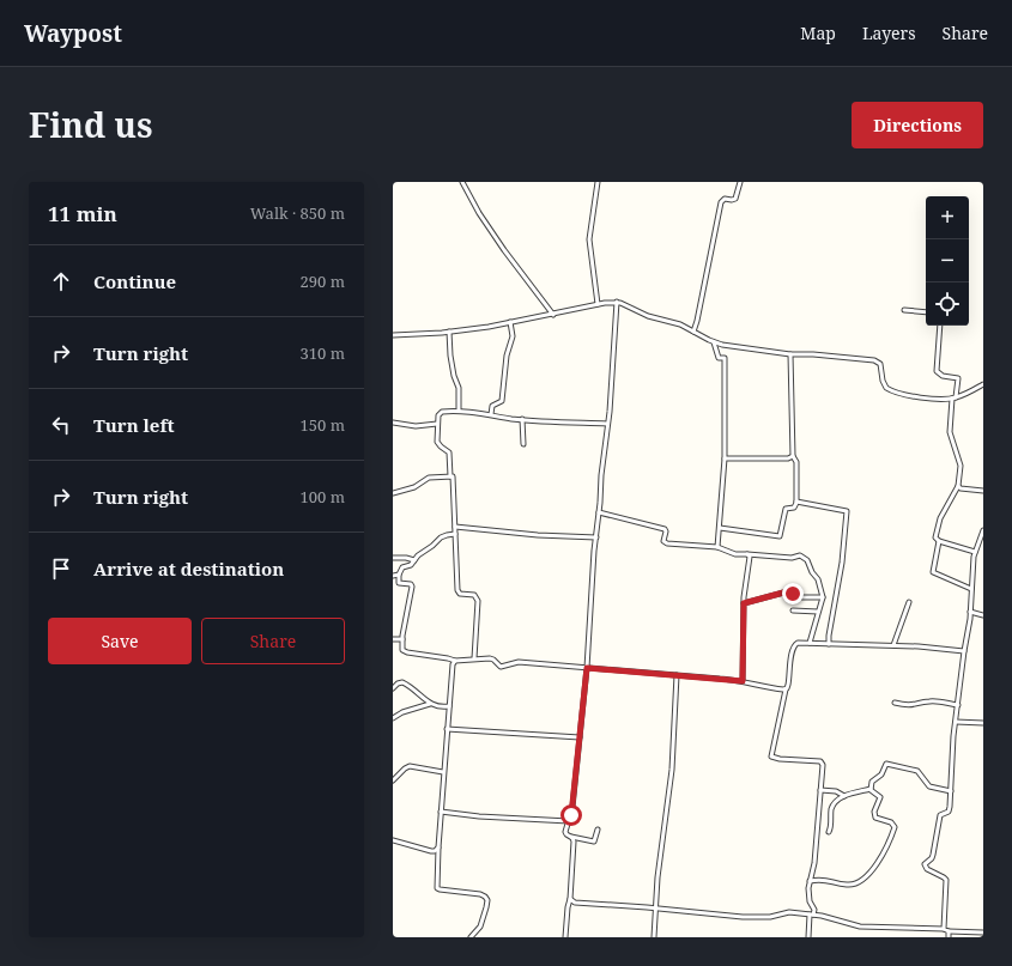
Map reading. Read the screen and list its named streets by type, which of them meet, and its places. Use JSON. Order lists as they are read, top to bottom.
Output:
{
  "page": {
    "header": "Waypost",
    "nav": ["Map", "Layers", "Share"],
    "title": "Find us",
    "buttons": [
      "Directions",
      ["Save", "Share"]
    ],
    "heading": ["11 min", "Walk · 850 m"],
    "map_buttons": ["+", "−"],
    "list": [
      ["Continue", "290 m"],
      ["Turn right", "310 m"],
      ["Turn left", "150 m"],
      ["Turn right", "100 m"],
      "Arrive at destination"
    ]
  }
}
